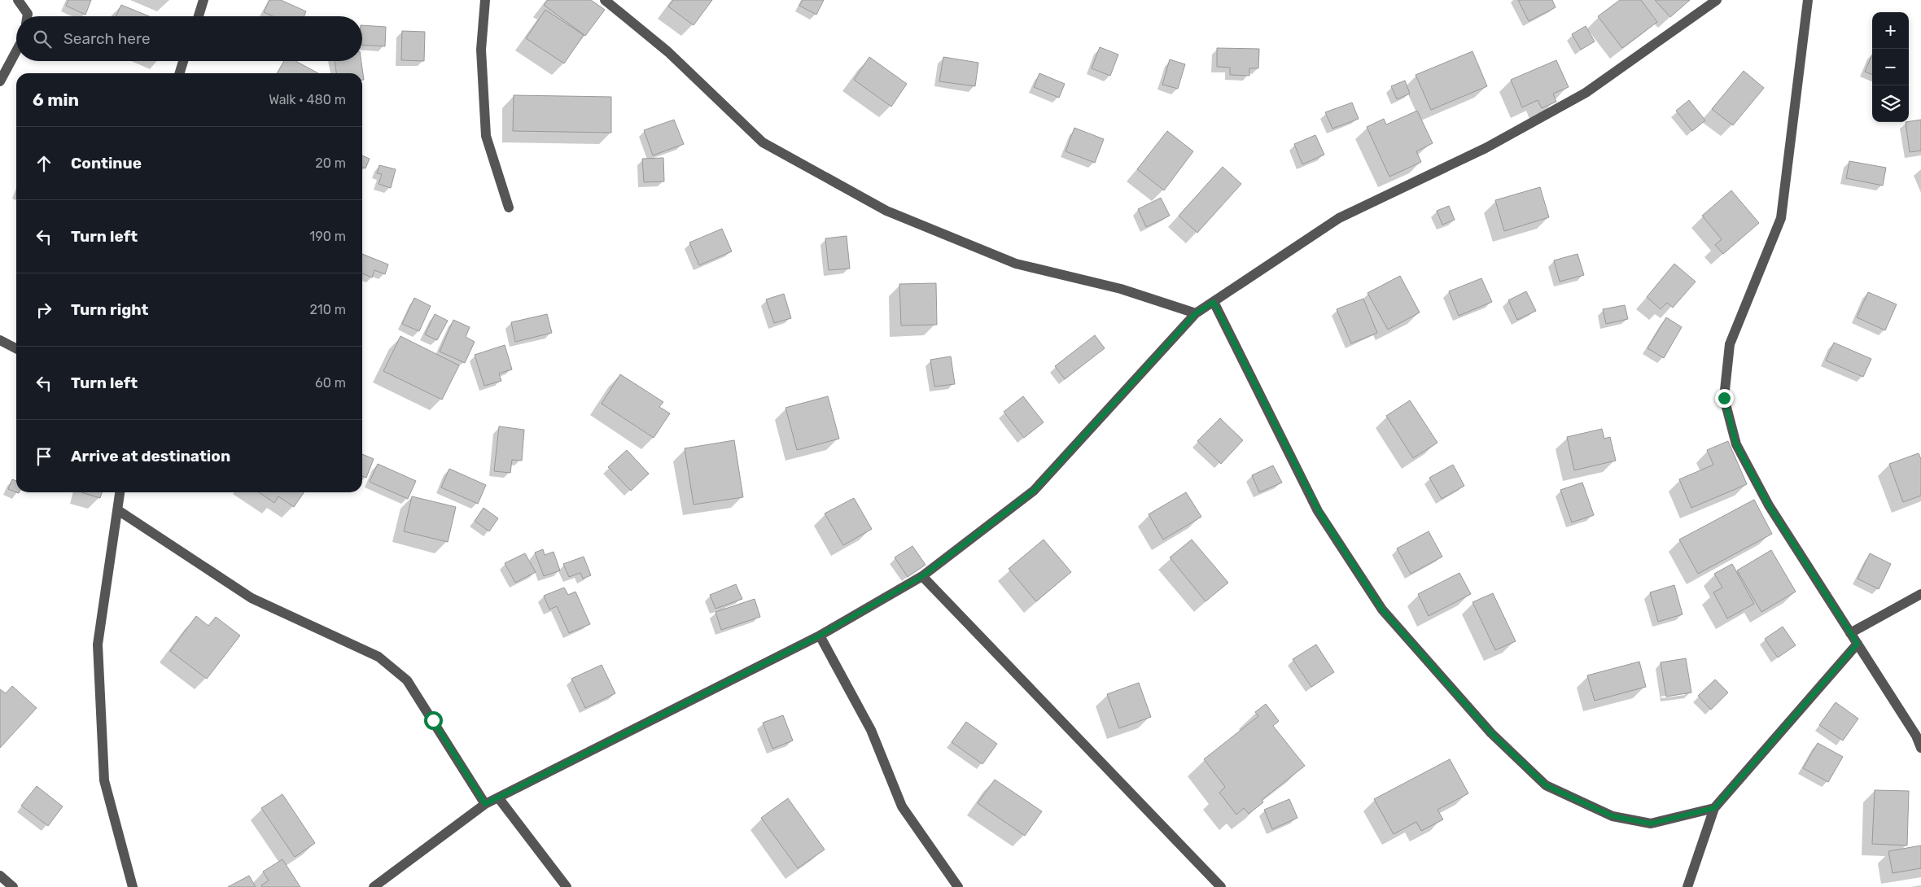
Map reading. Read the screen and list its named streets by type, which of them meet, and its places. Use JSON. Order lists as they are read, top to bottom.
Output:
{
  "page": {
    "map_buttons": ["+", "−"],
    "search": "Search here",
    "heading": ["6 min", "Walk · 480 m"],
    "list": [
      ["Continue", "20 m"],
      ["Turn left", "190 m"],
      ["Turn right", "210 m"],
      ["Turn left", "60 m"],
      "Arrive at destination"
    ]
  }
}
